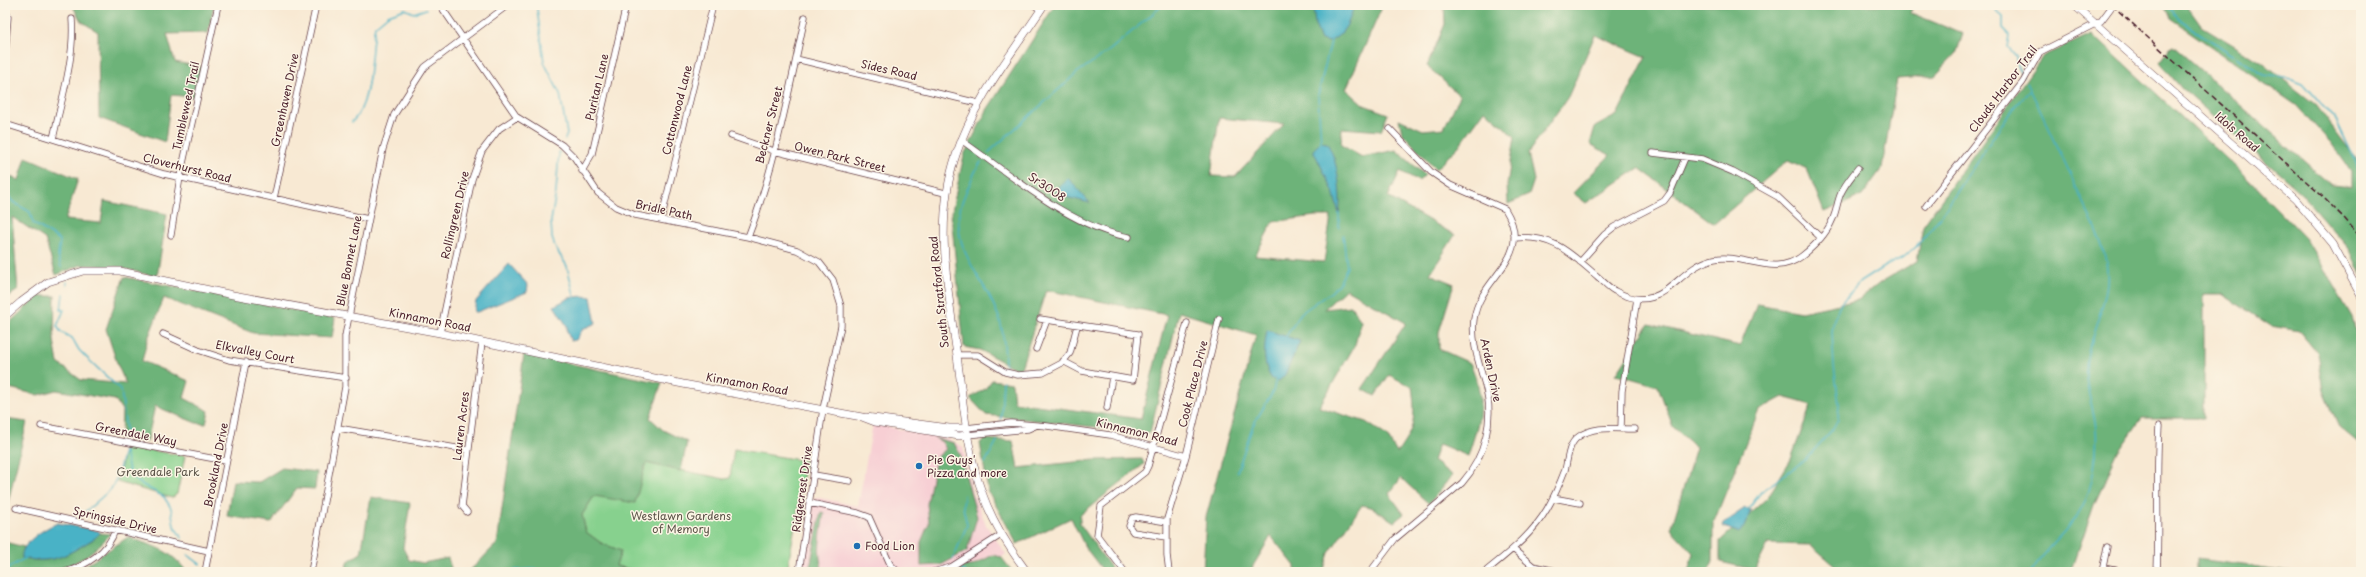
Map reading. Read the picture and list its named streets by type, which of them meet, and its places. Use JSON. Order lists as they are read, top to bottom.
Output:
{
  "streets": {
    "main road": ["Idols Road", "South Stratford Road", "Kinnamon Road"],
    "street": [
      "Sides Road",
      "Puritan Lane",
      "Clouds Harbor Trail",
      "Greenhaven Drive",
      "Tumbleweed Trail",
      "Cottonwood Lane",
      "Beckner Street",
      "Owen Park Street",
      "Cloverhurst Road",
      "Sr3008",
      "Bridle Path",
      "Rollingreen Drive",
      "Blue Bonnet Lane",
      "Elkvalley Court",
      "Arden Drive",
      "Cook Place Drive",
      "Lauren Acres",
      "Greendale Way",
      "Brookland Drive",
      "Ridgecrest Drive",
      "Springside Drive"
    ]
  },
  "crossings": [
    ["Sides Road", "Beckner Street"],
    ["Sides Road", "South Stratford Road"],
    ["Puritan Lane", "Bridle Path"],
    ["Clouds Harbor Trail", "Idols Road"],
    ["Greenhaven Drive", "Cloverhurst Road"],
    ["Tumbleweed Trail", "Cloverhurst Road"],
    ["Cottonwood Lane", "Bridle Path"],
    ["Beckner Street", "Owen Park Street"],
    ["Beckner Street", "Bridle Path"],
    ["Owen Park Street", "South Stratford Road"],
    ["Cloverhurst Road", "Blue Bonnet Lane"],
    ["Sr3008", "South Stratford Road"],
    ["Bridle Path", "Rollingreen Drive"],
    ["Bridle Path", "Blue Bonnet Lane"],
    ["Bridle Path", "Kinnamon Road"],
    ["Bridle Path", "Ridgecrest Drive"],
    ["Rollingreen Drive", "Kinnamon Road"],
    ["Blue Bonnet Lane", "Kinnamon Road"],
    ["Blue Bonnet Lane", "Elkvalley Court"],
    ["South Stratford Road", "Kinnamon Road"],
    ["Kinnamon Road", "Cook Place Drive"],
    ["Kinnamon Road", "Lauren Acres"],
    ["Kinnamon Road", "Ridgecrest Drive"],
    ["Elkvalley Court", "Brookland Drive"],
    ["Greendale Way", "Brookland Drive"],
    ["Brookland Drive", "Springside Drive"]
  ],
  "parks": ["Greendale Park", "Westlawn Gardens of Memory"],
  "places": ["Pie Guys' Pizza and more", "Food Lion"]
}
